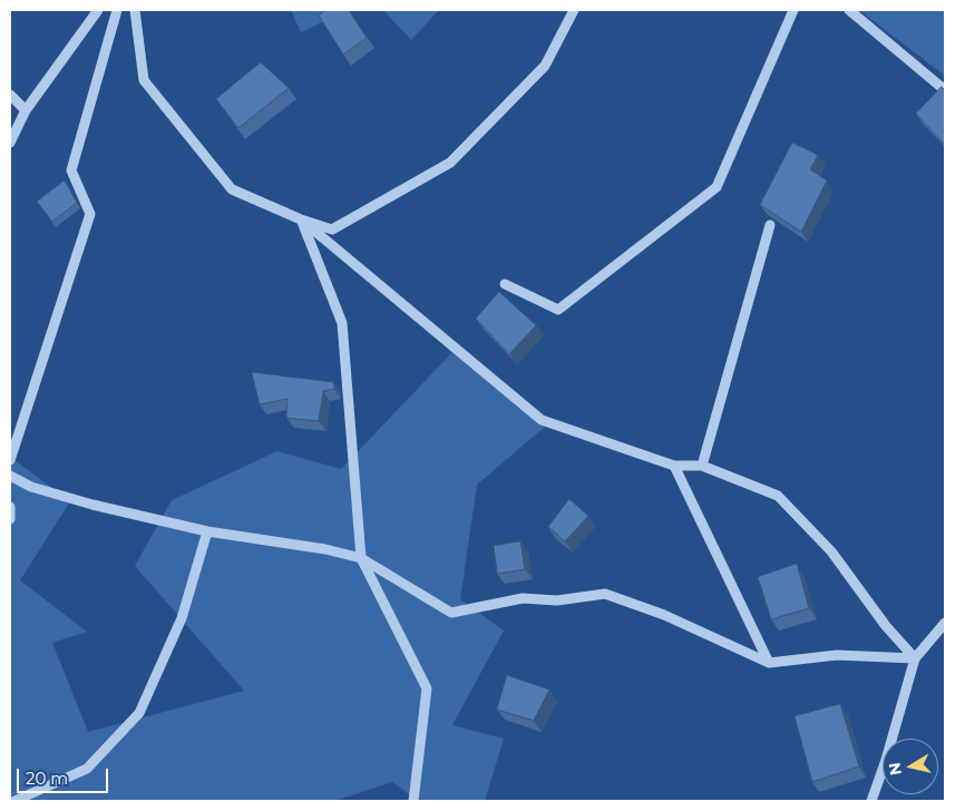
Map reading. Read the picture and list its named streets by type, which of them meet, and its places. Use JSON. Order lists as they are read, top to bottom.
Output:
{
  "scale_bar": "20 m",
  "north": "left"
}
